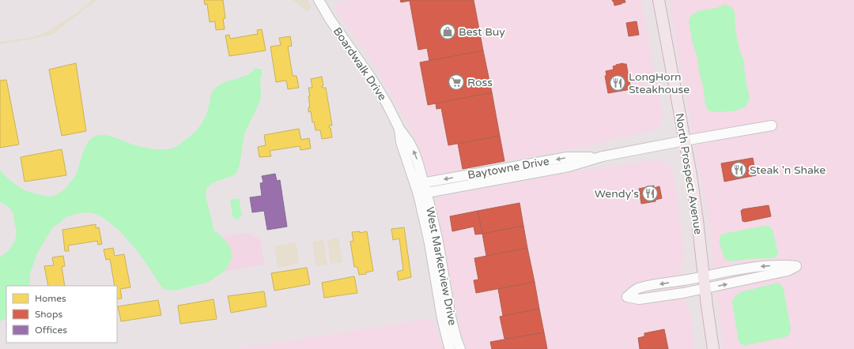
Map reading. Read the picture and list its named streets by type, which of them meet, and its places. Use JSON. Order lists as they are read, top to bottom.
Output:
{
  "streets": {
    "main road": ["North Prospect Avenue"],
    "street": ["Boardwalk Drive", "Baytowne Drive", "West Marketview Drive"]
  },
  "crossings": [
    ["Boardwalk Drive", "Baytowne Drive"],
    ["Boardwalk Drive", "West Marketview Drive"],
    ["Baytowne Drive", "North Prospect Avenue"],
    ["Baytowne Drive", "West Marketview Drive"]
  ],
  "places": {
    "shop": ["Best Buy"],
    "supermarket": ["Ross"],
    "restaurant": ["LongHorn Steakhouse", "Steak 'n Shake", "Wendy's"]
  },
  "legend": ["Homes", "Shops", "Offices"]
}
